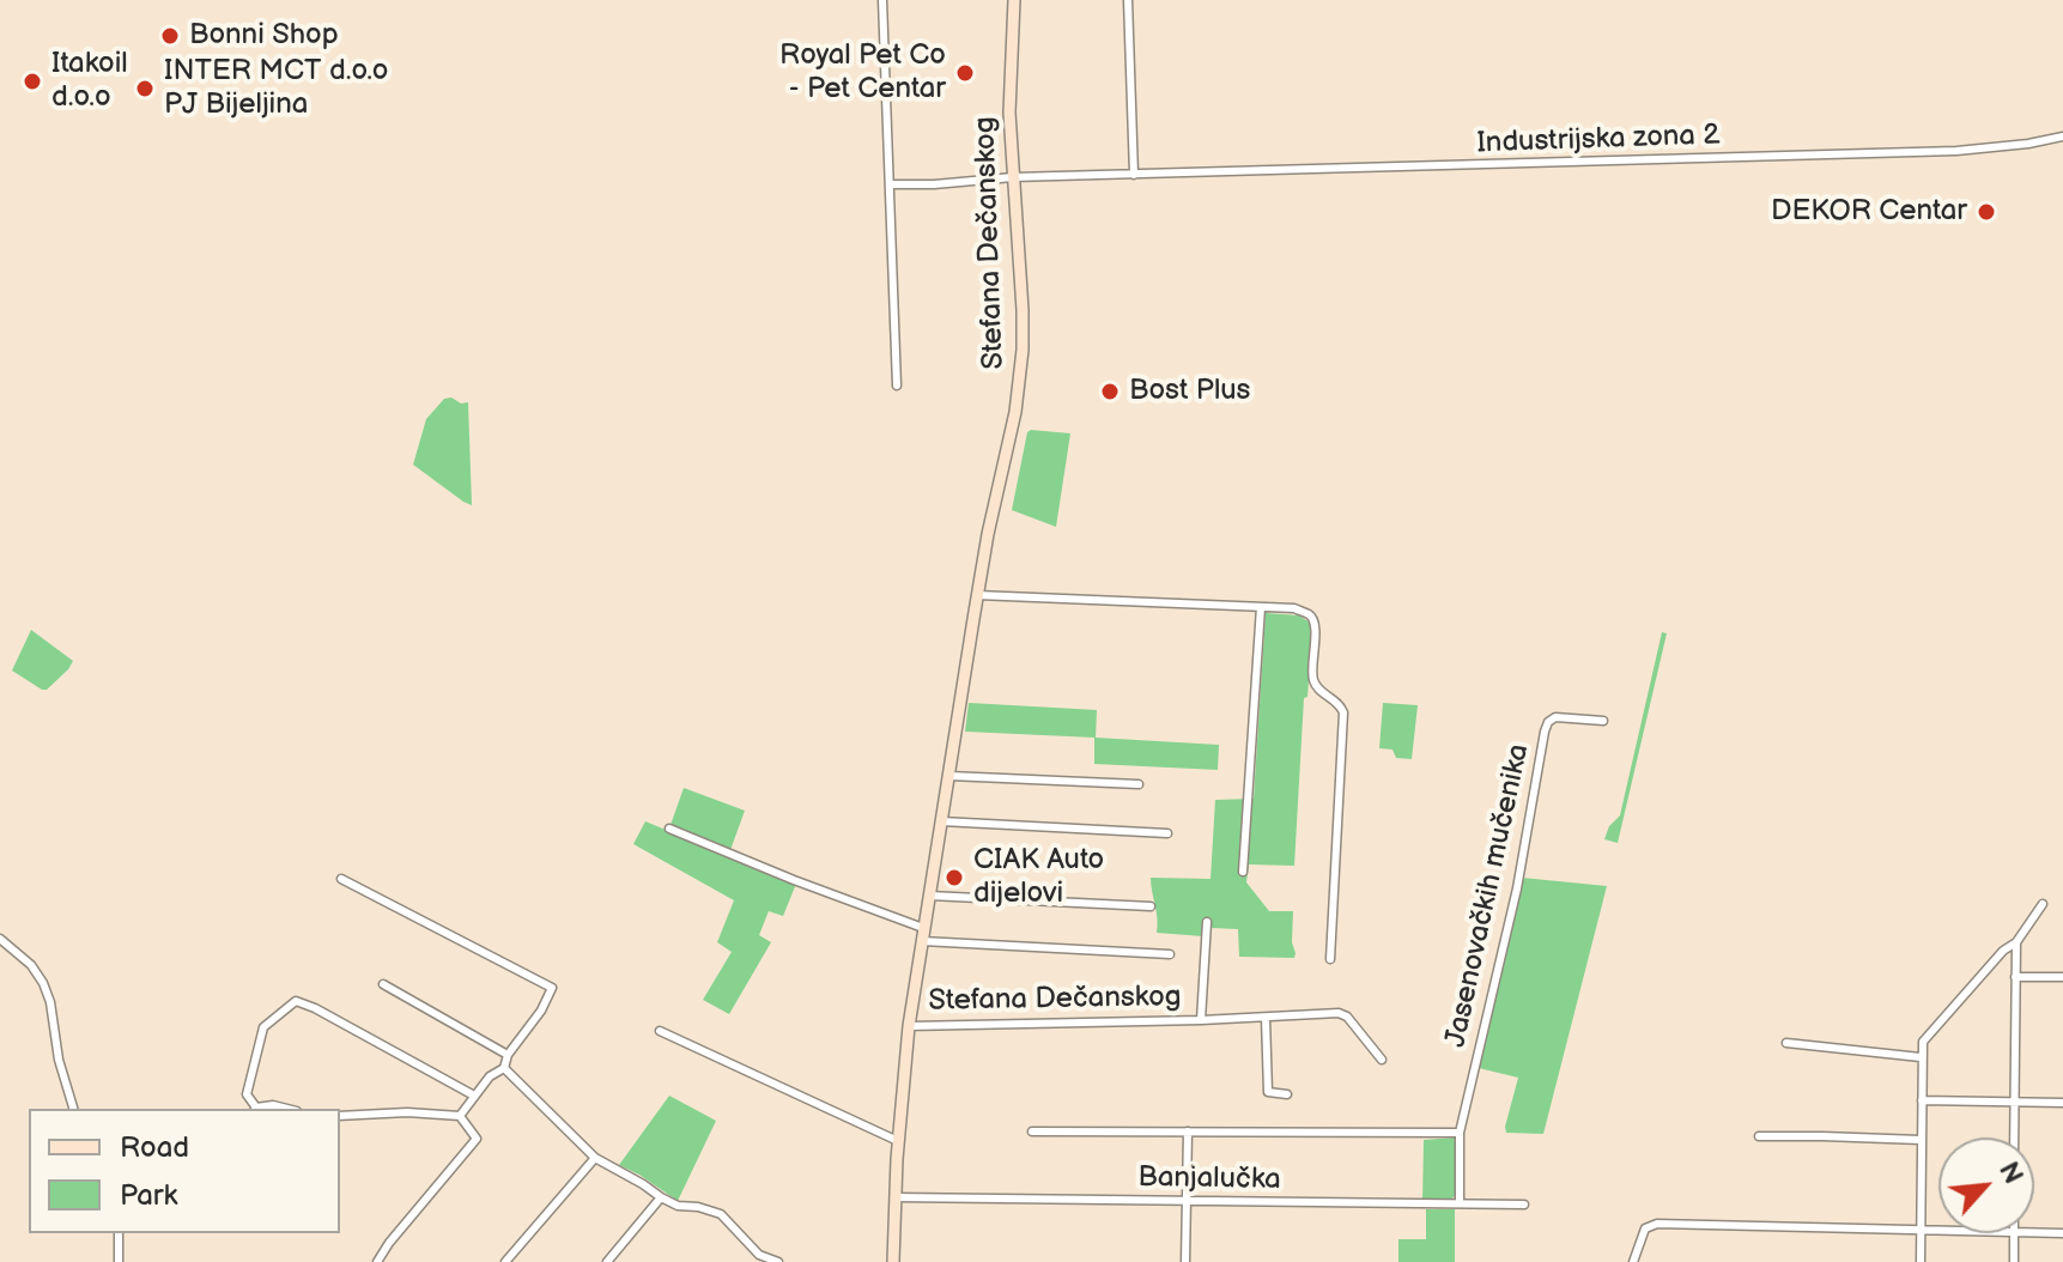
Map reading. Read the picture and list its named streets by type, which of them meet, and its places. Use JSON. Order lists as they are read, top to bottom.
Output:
{
  "streets": {
    "main road": ["Stefana Dečanskog"],
    "street": ["Industrijska zona 2", "Jasenovačkih mučenika", "Banjalučka"]
  },
  "crossings": [
    ["Industrijska zona 2", "Stefana Dečanskog"],
    ["Stefana Dečanskog", "Banjalučka"],
    ["Jasenovačkih mučenika", "Banjalučka"]
  ],
  "places": [
    "Bonni Shop",
    "Royal Pet Co - Pet Centar",
    "Itakoil d.o.o",
    "INTER MCT d.o.o PJ Bijeljina",
    "DEKOR Centar",
    "Bost Plus",
    "CIAK Auto dijelovi"
  ],
  "legend": ["Road", "Park"],
  "north": "top right"
}
